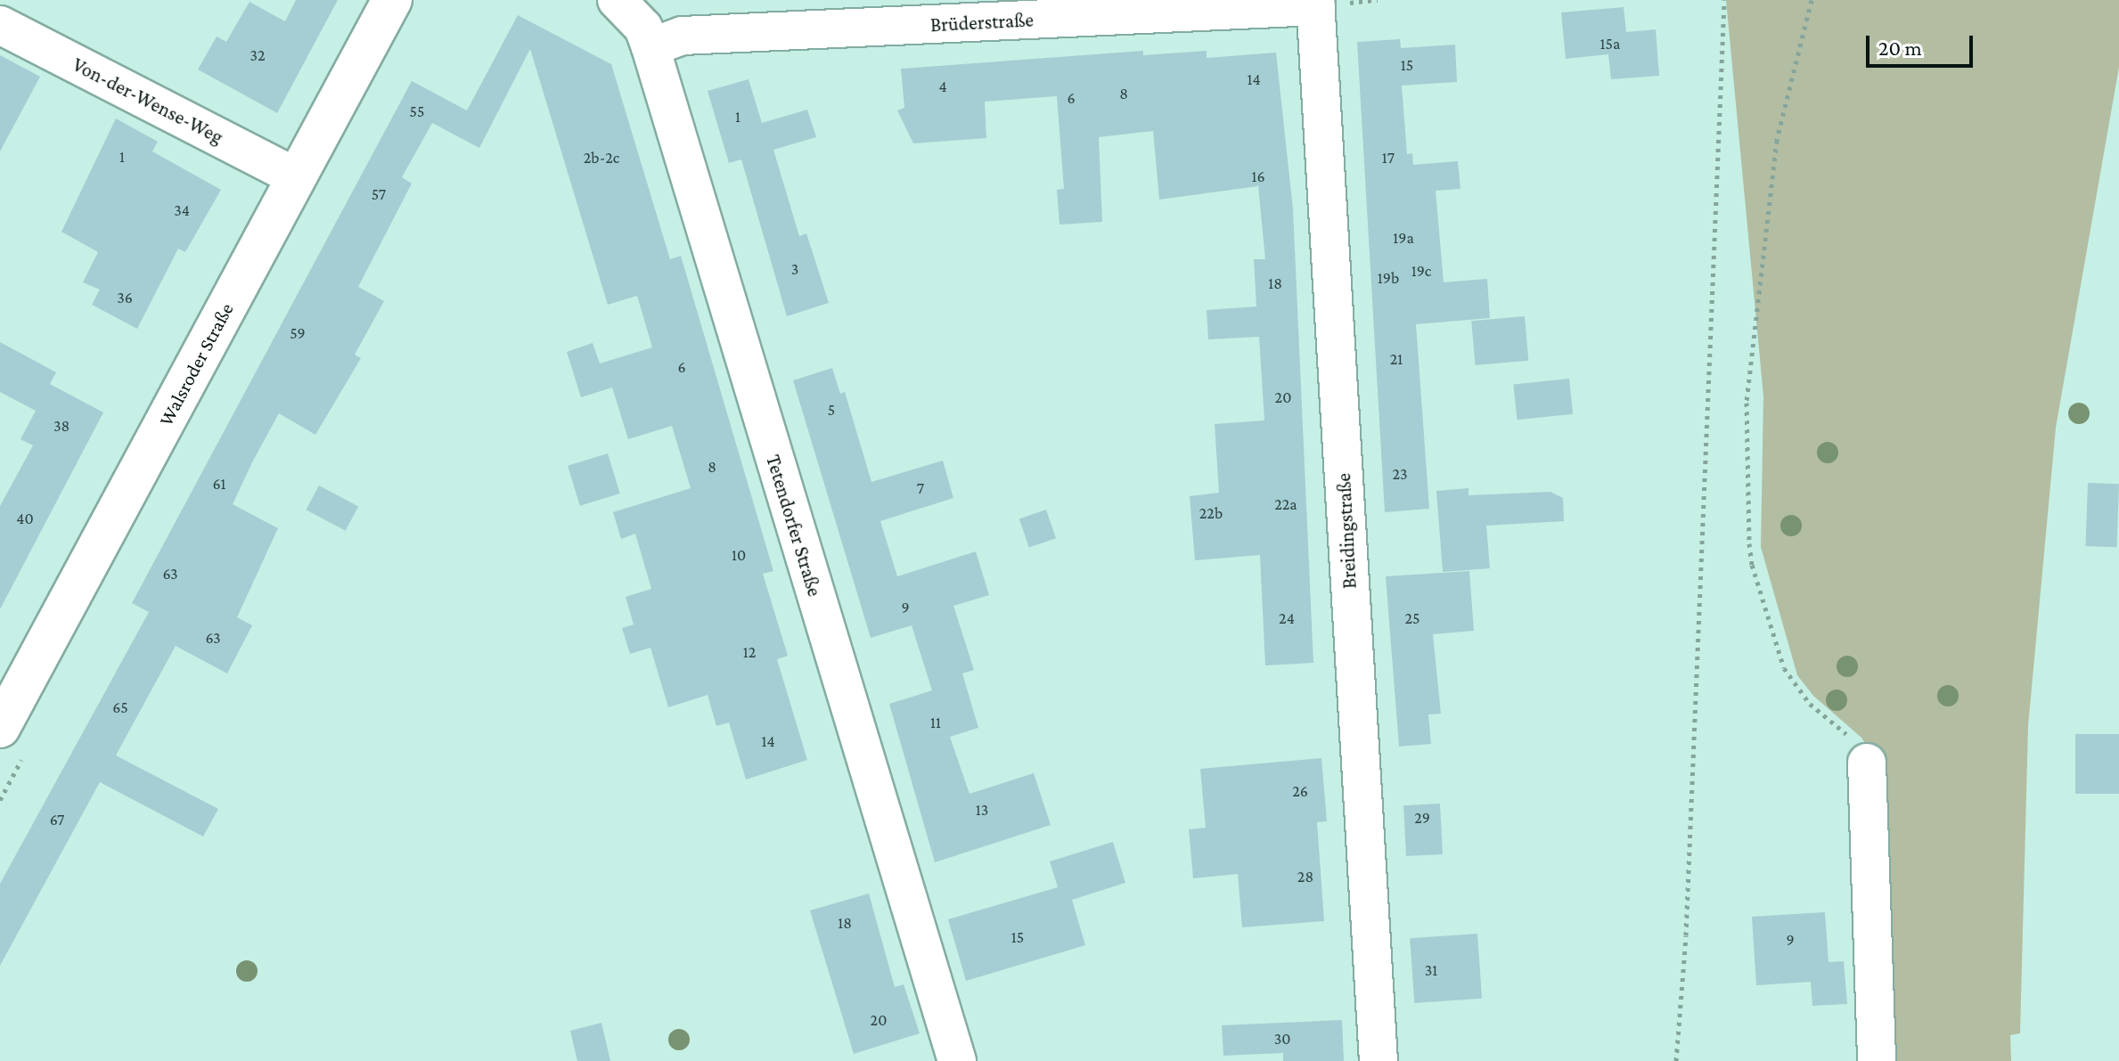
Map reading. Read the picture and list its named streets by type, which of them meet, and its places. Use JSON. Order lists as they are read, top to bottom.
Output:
{
  "streets": {
    "main road": ["Walsroder Straße"],
    "street": [
      "Brüderstraße",
      "Von-der-Wense-Weg",
      "Tetendorfer Straße",
      "Breidingstraße"
    ]
  },
  "crossings": [
    ["Brüderstraße", "Tetendorfer Straße"],
    ["Brüderstraße", "Breidingstraße"],
    ["Von-der-Wense-Weg", "Walsroder Straße"]
  ],
  "house_numbers": [
    "15a",
    "32",
    "15",
    "14",
    "4",
    "8",
    "6",
    "55",
    "1",
    "1",
    "2b-2c",
    "17",
    "16",
    "57",
    "34",
    "19a",
    "3",
    "19c",
    "19b",
    "18",
    "36",
    "59",
    "21",
    "6",
    "20",
    "5",
    "38",
    "8",
    "23",
    "61",
    "7",
    "22a",
    "22b",
    "40",
    "10",
    "63",
    "9",
    "24",
    "25",
    "63",
    "12",
    "65",
    "11",
    "14",
    "26",
    "13",
    "29",
    "67",
    "28",
    "18",
    "15",
    "9",
    "31",
    "20",
    "30"
  ],
  "scale_bar": "20 m"
}
